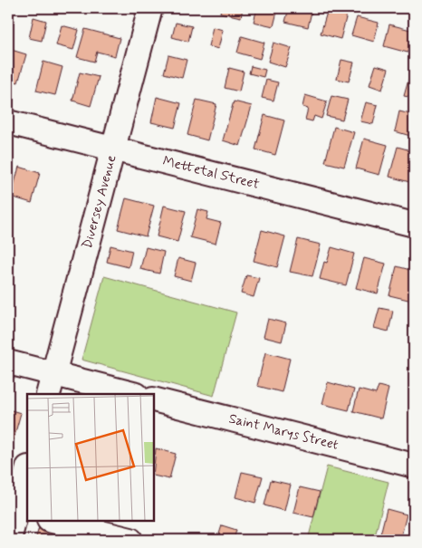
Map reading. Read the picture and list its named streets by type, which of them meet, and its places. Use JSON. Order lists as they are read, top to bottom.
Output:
{
  "streets": {
    "street": ["Mettetal Street", "Diversey Avenue", "Saint Marys Street"]
  },
  "crossings": [
    ["Mettetal Street", "Diversey Avenue"]
  ]
}
